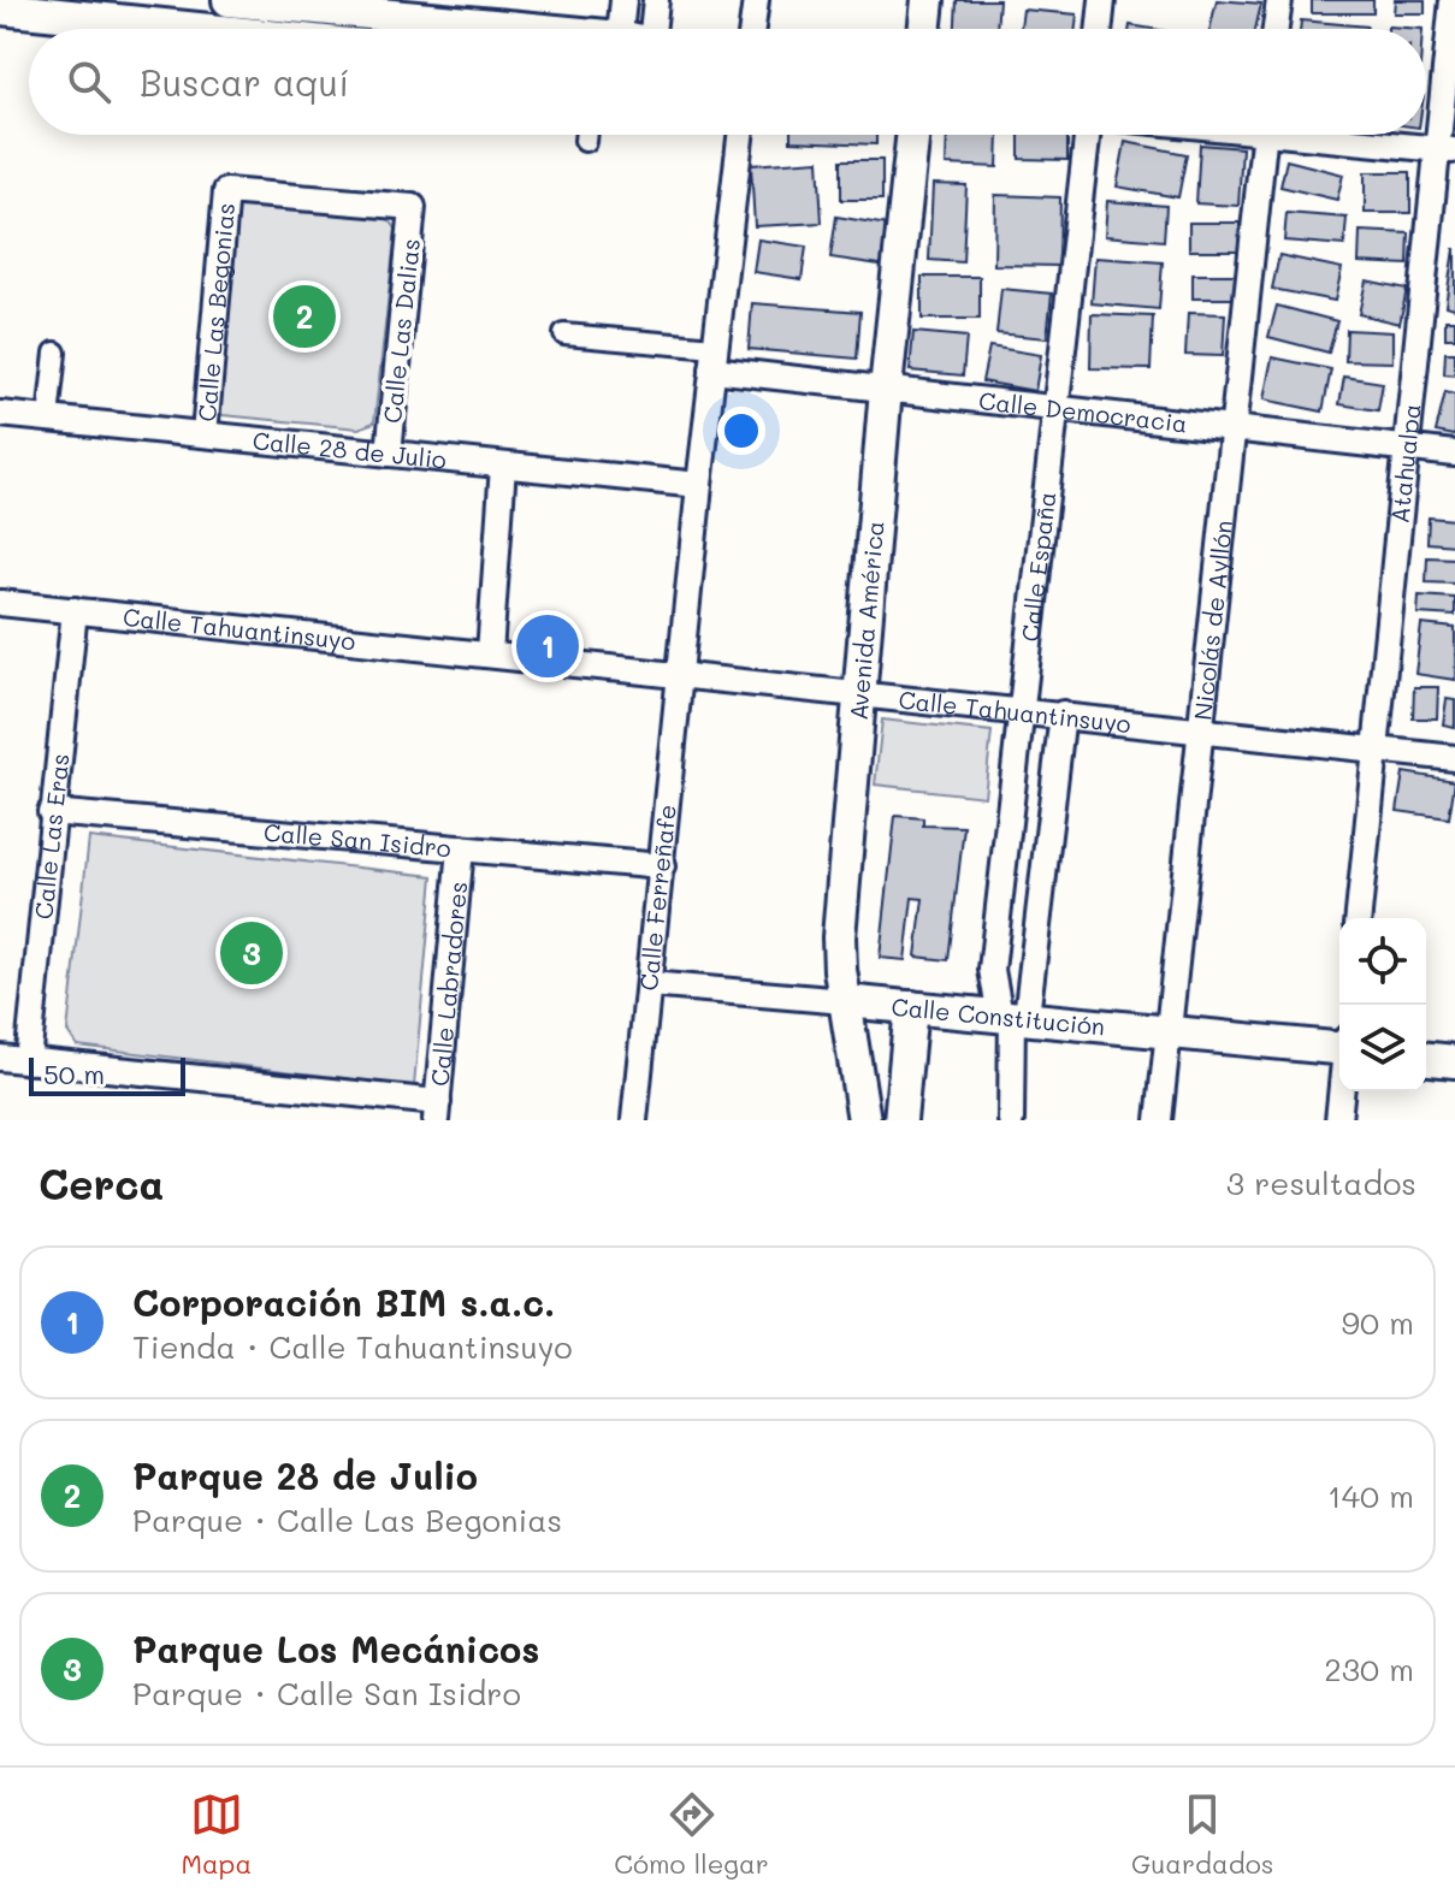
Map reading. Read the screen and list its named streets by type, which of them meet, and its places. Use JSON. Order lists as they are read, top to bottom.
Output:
{
  "streets": {
    "street": [
      "Calle Las Begonias",
      "Calle Las Dalias",
      "Calle Democracia",
      "Calle 28 de Julio",
      "Atahualpa",
      "Calle España",
      "Nicolás de Ayllón",
      "Avenida América",
      "Calle Tahuantinsuyo",
      "Calle Las Eras",
      "Calle San Isidro",
      "Calle Ferreñafe",
      "Calle Labradores",
      "Calle Constitución"
    ]
  },
  "crossings": [
    ["Calle Las Begonias", "Calle Las Dalias"],
    ["Calle Las Begonias", "Calle 28 de Julio"],
    ["Calle Las Dalias", "Calle 28 de Julio"],
    ["Calle Democracia", "Atahualpa"],
    ["Calle Democracia", "Calle España"],
    ["Calle Democracia", "Nicolás de Ayllón"],
    ["Calle Democracia", "Avenida América"],
    ["Calle Democracia", "Calle Ferreñafe"],
    ["Calle 28 de Julio", "Calle Ferreñafe"],
    ["Atahualpa", "Calle Tahuantinsuyo"],
    ["Calle España", "Calle Tahuantinsuyo"],
    ["Calle España", "Calle Constitución"],
    ["Nicolás de Ayllón", "Calle Tahuantinsuyo"],
    ["Nicolás de Ayllón", "Calle Constitución"],
    ["Avenida América", "Calle Tahuantinsuyo"],
    ["Avenida América", "Calle Constitución"],
    ["Calle Tahuantinsuyo", "Calle Las Eras"],
    ["Calle Tahuantinsuyo", "Calle Ferreñafe"],
    ["Calle Las Eras", "Calle San Isidro"],
    ["Calle San Isidro", "Calle Ferreñafe"],
    ["Calle San Isidro", "Calle Labradores"],
    ["Calle Ferreñafe", "Calle Constitución"]
  ],
  "scale_bar": "50 m",
  "page": {
    "search": "Buscar aquí",
    "pins": ["2", "1", "3"],
    "scale": "50 m",
    "heading": ["Cerca", "3 resultados"],
    "list": [
      {
        "mark": "1",
        "name": "Corporación BIM s.a.c.",
        "note": "Tienda · Calle Tahuantinsuyo",
        "value": "90 m"
      },
      {
        "mark": "2",
        "name": "Parque 28 de Julio",
        "note": "Parque · Calle Las Begonias",
        "value": "140 m"
      },
      {
        "mark": "3",
        "name": "Parque Los Mecánicos",
        "note": "Parque · Calle San Isidro",
        "value": "230 m"
      }
    ],
    "nav": ["Mapa", "Cómo llegar", "Guardados"]
  }
}
